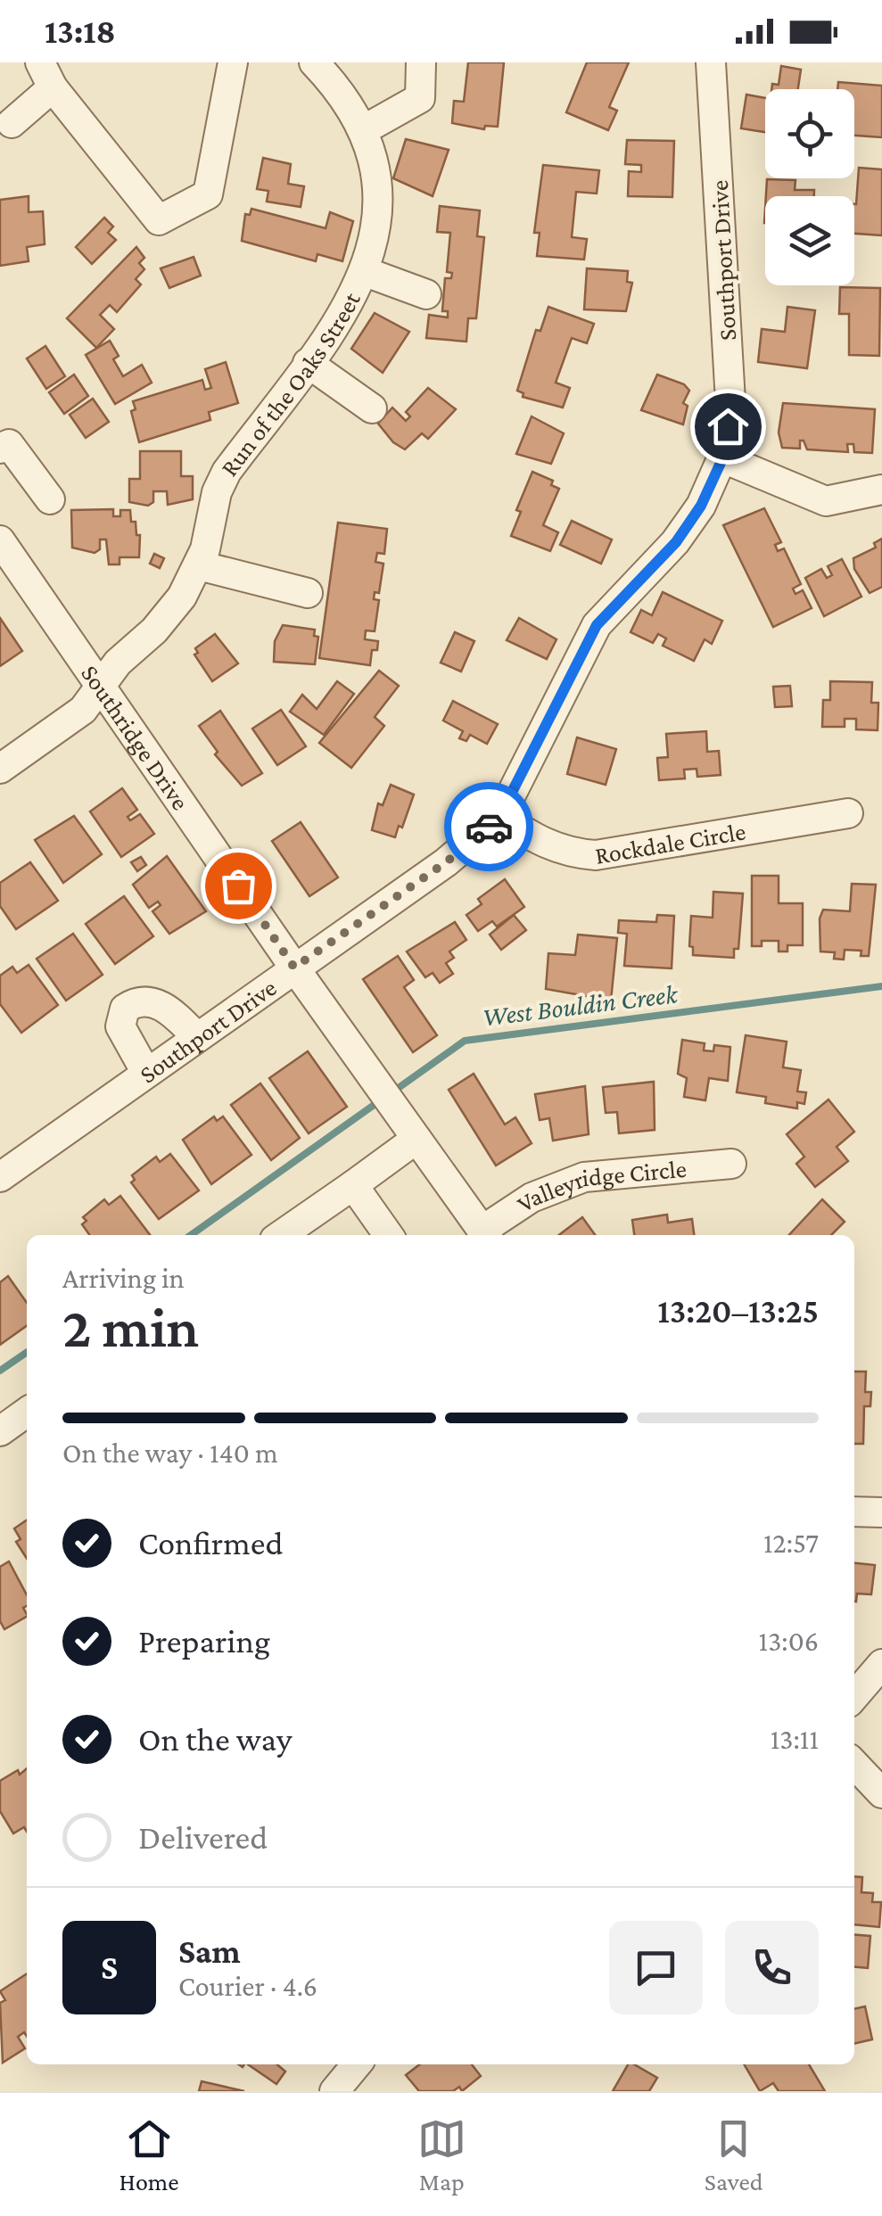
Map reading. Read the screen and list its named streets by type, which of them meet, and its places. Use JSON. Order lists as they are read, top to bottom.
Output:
{
  "streets": {
    "street": [
      "Southport Drive",
      "Run of the Oaks Street",
      "Southridge Drive",
      "Rockdale Circle",
      "Valleyridge Circle"
    ]
  },
  "crossings": [
    ["Southport Drive", "Southridge Drive"],
    ["Southport Drive", "Rockdale Circle"],
    ["Run of the Oaks Street", "Southridge Drive"],
    ["Southridge Drive", "Valleyridge Circle"]
  ],
  "water": ["West Bouldin Creek"],
  "page": {
    "status": "13:18",
    "heading": ["2 min", "Arriving in", "13:20–13:25"],
    "panel": ["Sam", "Courier · 4.6"],
    "bar": "On the way · 140 m",
    "list": [
      ["Confirmed", "12:57"],
      ["Preparing", "13:06"],
      ["On the way", "13:11"],
      "Delivered"
    ],
    "round": "S",
    "tabs": ["Home", "Map", "Saved"]
  }
}
